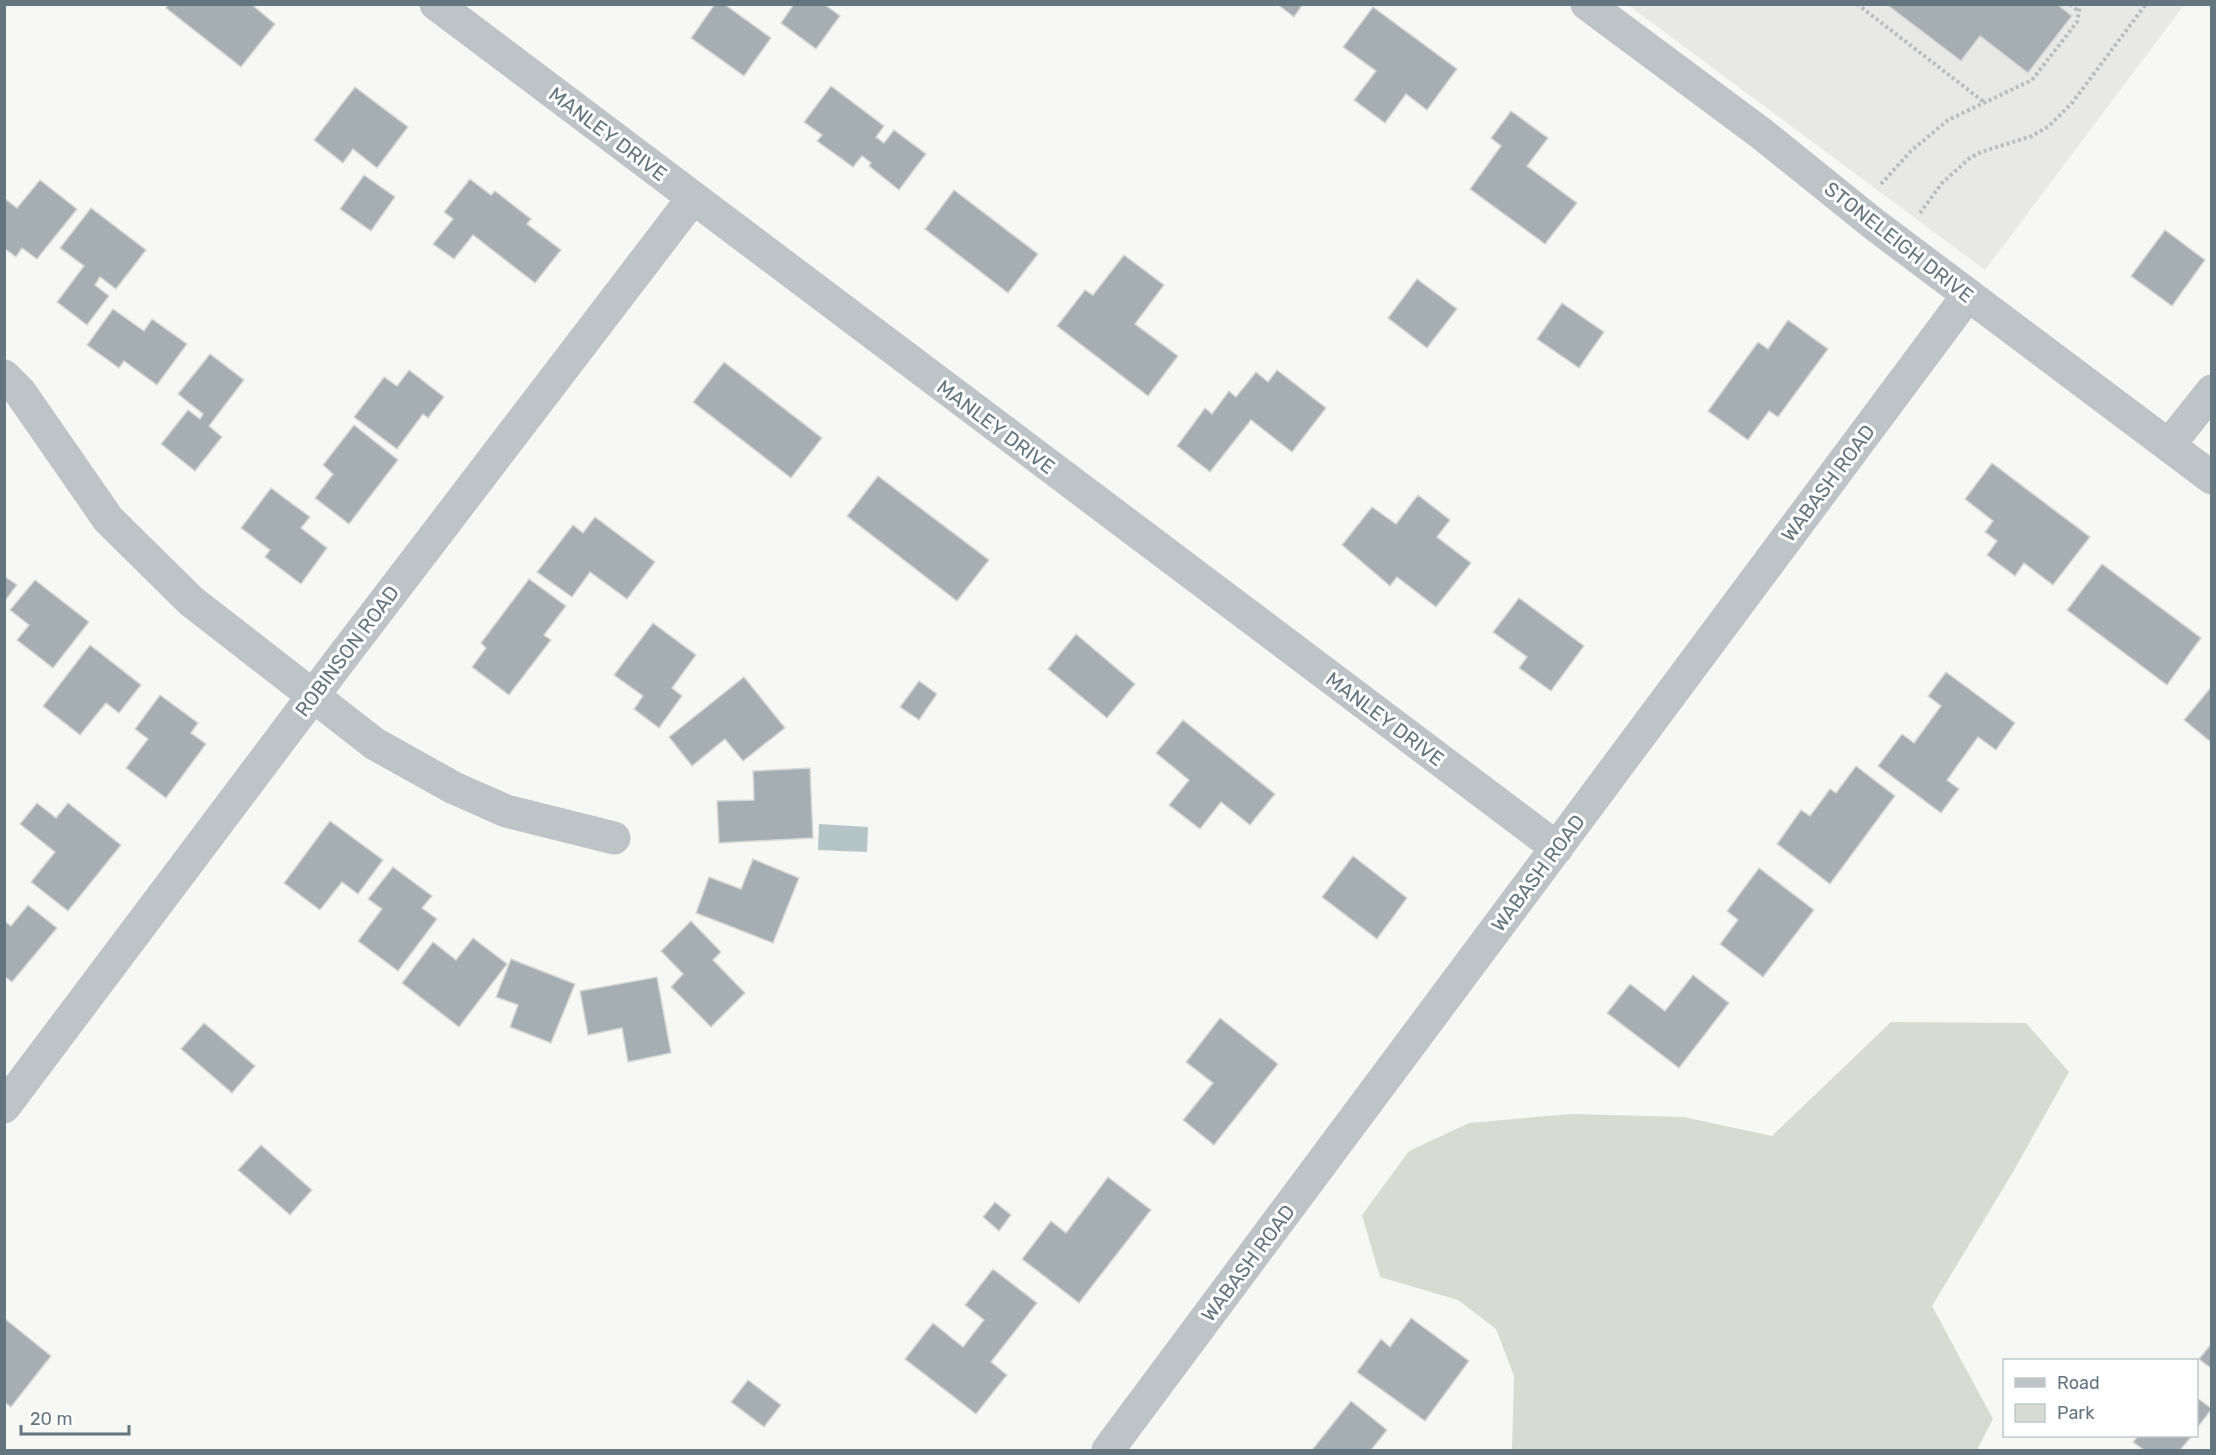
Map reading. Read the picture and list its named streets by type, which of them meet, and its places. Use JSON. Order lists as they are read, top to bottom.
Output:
{
  "streets": {
    "street": [
      "MANLEY DRIVE",
      "STONELEIGH DRIVE",
      "WABASH ROAD",
      "ROBINSON ROAD"
    ]
  },
  "crossings": [
    ["MANLEY DRIVE", "WABASH ROAD"],
    ["MANLEY DRIVE", "ROBINSON ROAD"],
    ["STONELEIGH DRIVE", "WABASH ROAD"]
  ],
  "legend": ["Road", "Park"],
  "scale_bar": "20 m"
}
